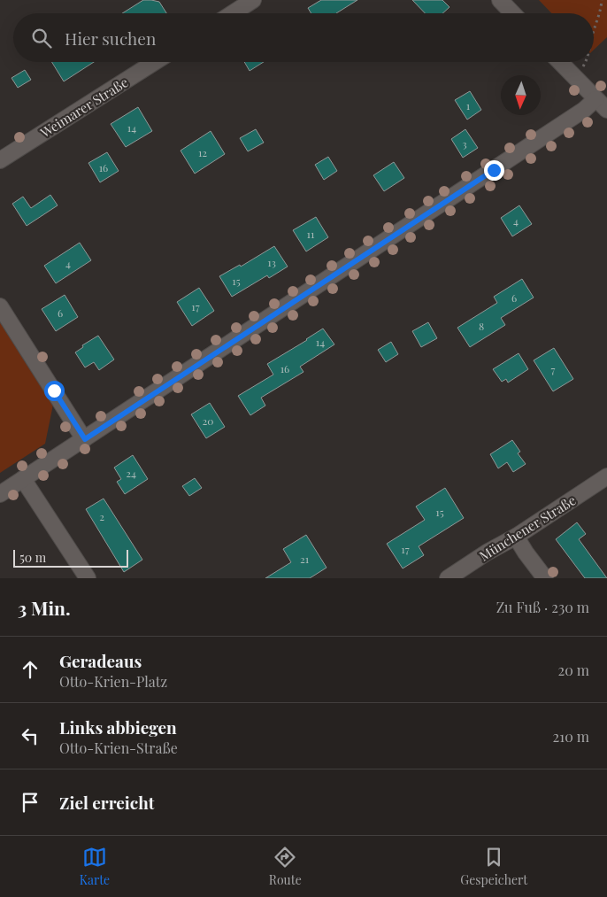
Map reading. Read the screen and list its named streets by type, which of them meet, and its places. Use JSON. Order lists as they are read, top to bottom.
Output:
{
  "streets": {
    "street": ["Weimarer Straße", "Münchener Straße"]
  },
  "house_numbers": [
    "1",
    "14",
    "3",
    "12",
    "16",
    "4",
    "11",
    "13",
    "4",
    "15",
    "6",
    "17",
    "6",
    "8",
    "14",
    "16",
    "7",
    "20",
    "24",
    "15",
    "2",
    "17",
    "21"
  ],
  "scale_bar": "50 m",
  "north": "bottom",
  "page": {
    "search": "Hier suchen",
    "scale": "50 m",
    "heading": ["3 Min.", "Zu Fuß · 230 m"],
    "list": [
      ["Geradeaus", "Otto-Krien-Platz", "20 m"],
      ["Links abbiegen", "Otto-Krien-Straße", "210 m"],
      "Ziel erreicht"
    ],
    "nav": ["Karte", "Route", "Gespeichert"]
  }
}
